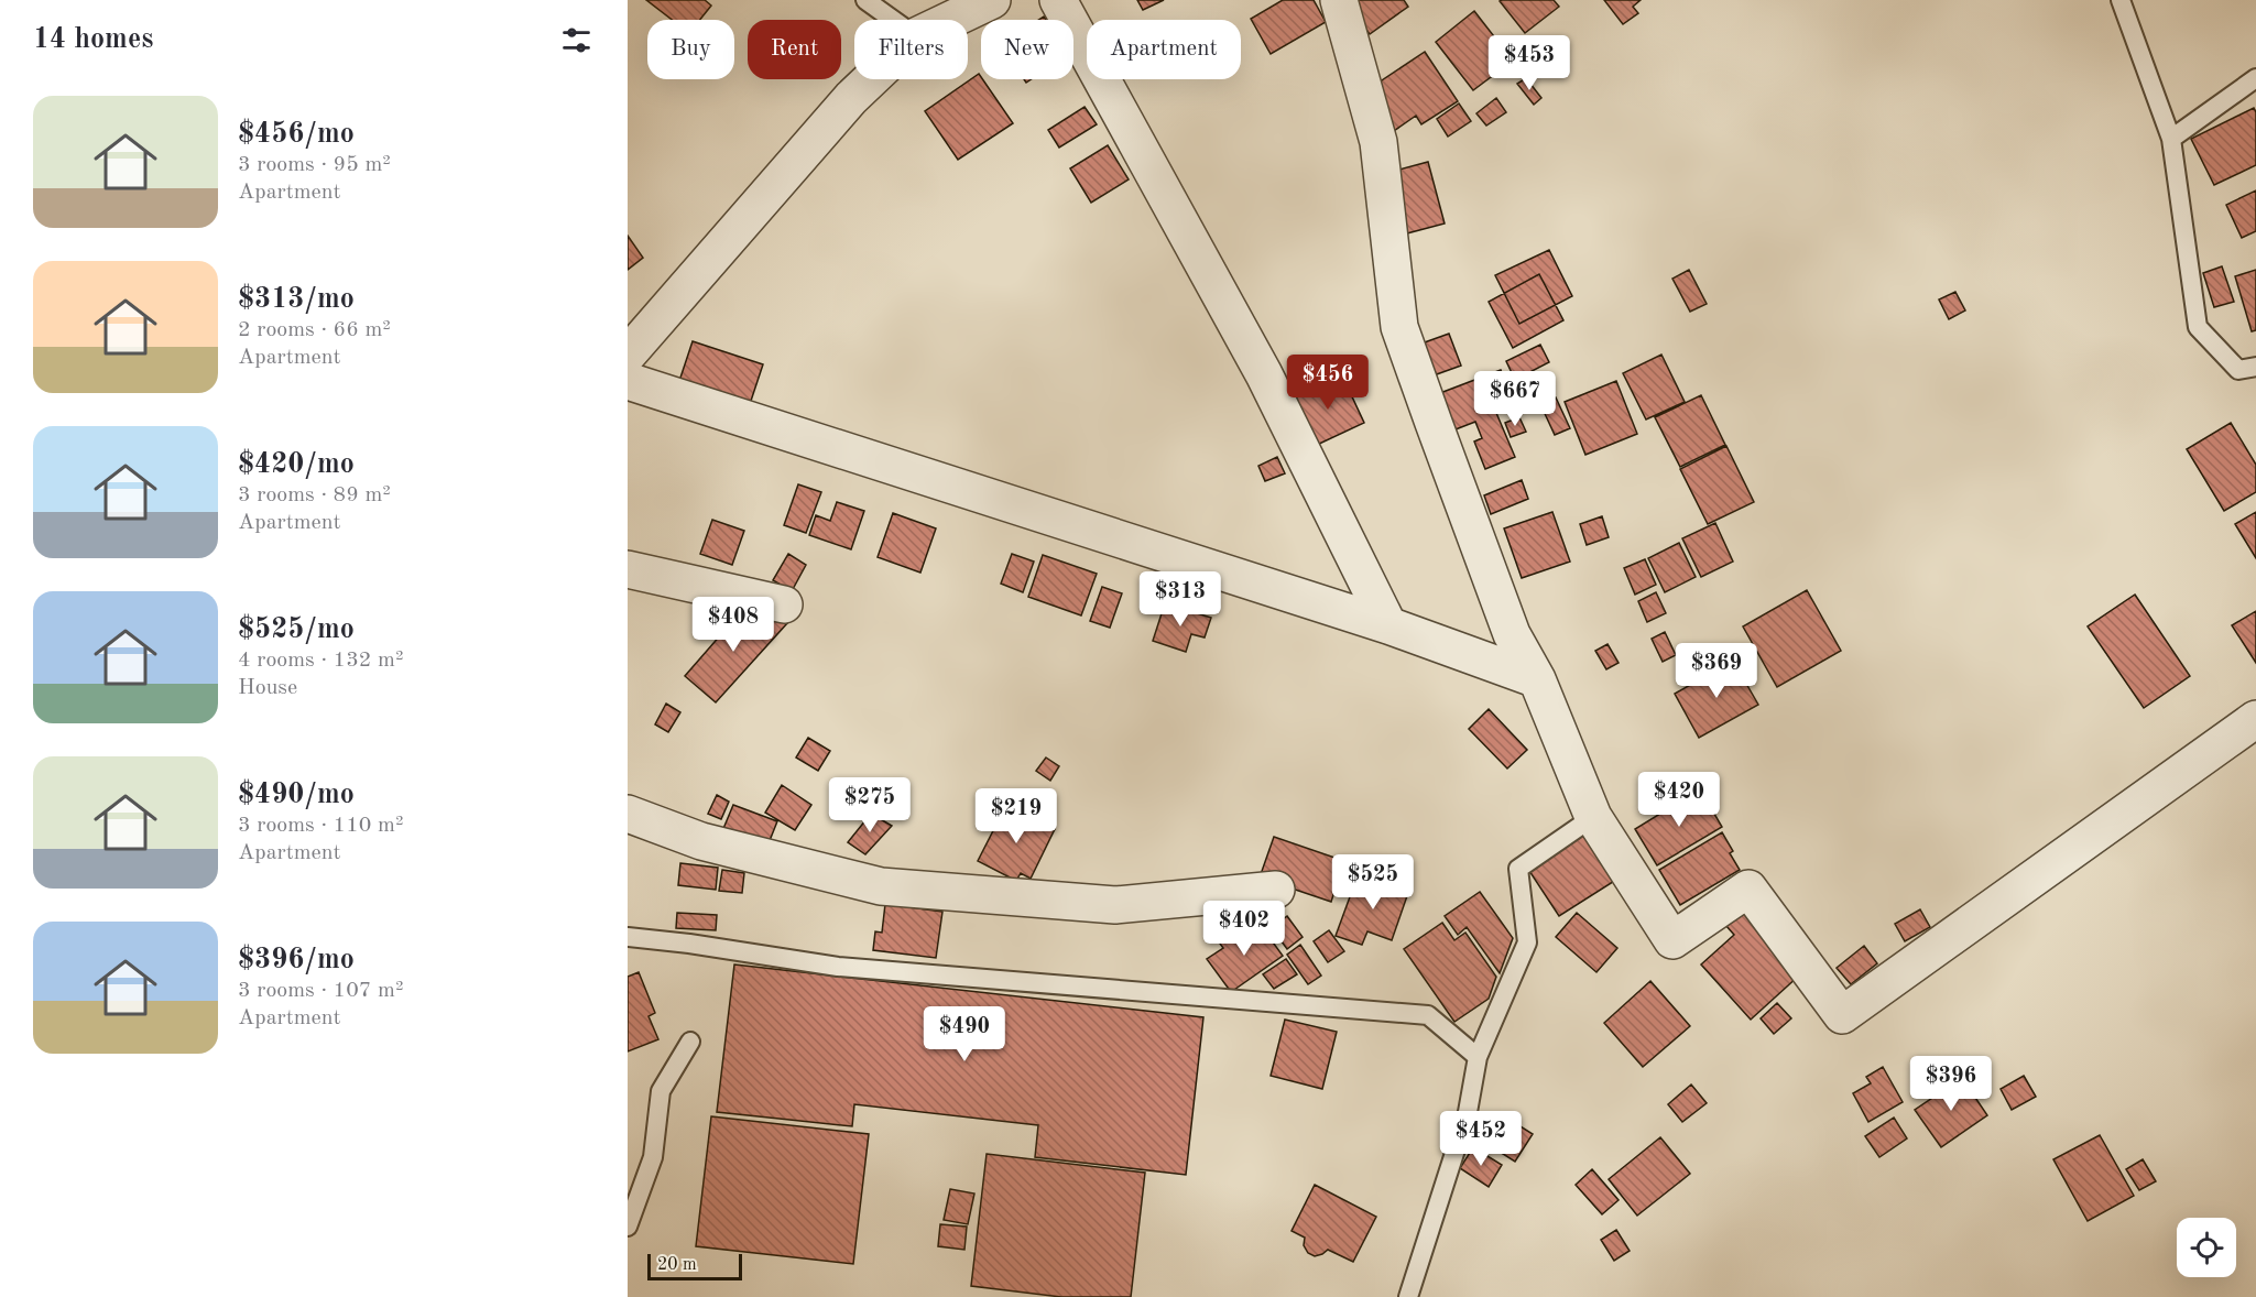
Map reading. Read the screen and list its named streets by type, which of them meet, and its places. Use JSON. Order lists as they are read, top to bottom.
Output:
{
  "scale_bar": "20 m",
  "page": {
    "heading": "14 homes",
    "chip": [
      "Buy",
      "Rent",
      "Filters",
      "New",
      "Apartment"
    ],
    "price": [
      "$453",
      "$456",
      "$667",
      "$313",
      "$408",
      "$369",
      "$420",
      "$275",
      "$219",
      "$525",
      "$402",
      "$490",
      "$396",
      "$452"
    ],
    "list": [
      {
        "name": "$456/mo",
        "note": "3 rooms · 95 m² · Apartment"
      },
      {
        "name": "$313/mo",
        "note": "2 rooms · 66 m² · Apartment"
      },
      {
        "name": "$420/mo",
        "note": "3 rooms · 89 m² · Apartment"
      },
      {
        "name": "$525/mo",
        "note": "4 rooms · 132 m² · House"
      },
      {
        "name": "$490/mo",
        "note": "3 rooms · 110 m² · Apartment"
      },
      {
        "name": "$396/mo",
        "note": "3 rooms · 107 m² · Apartment"
      }
    ],
    "scale": "20 m"
  }
}
